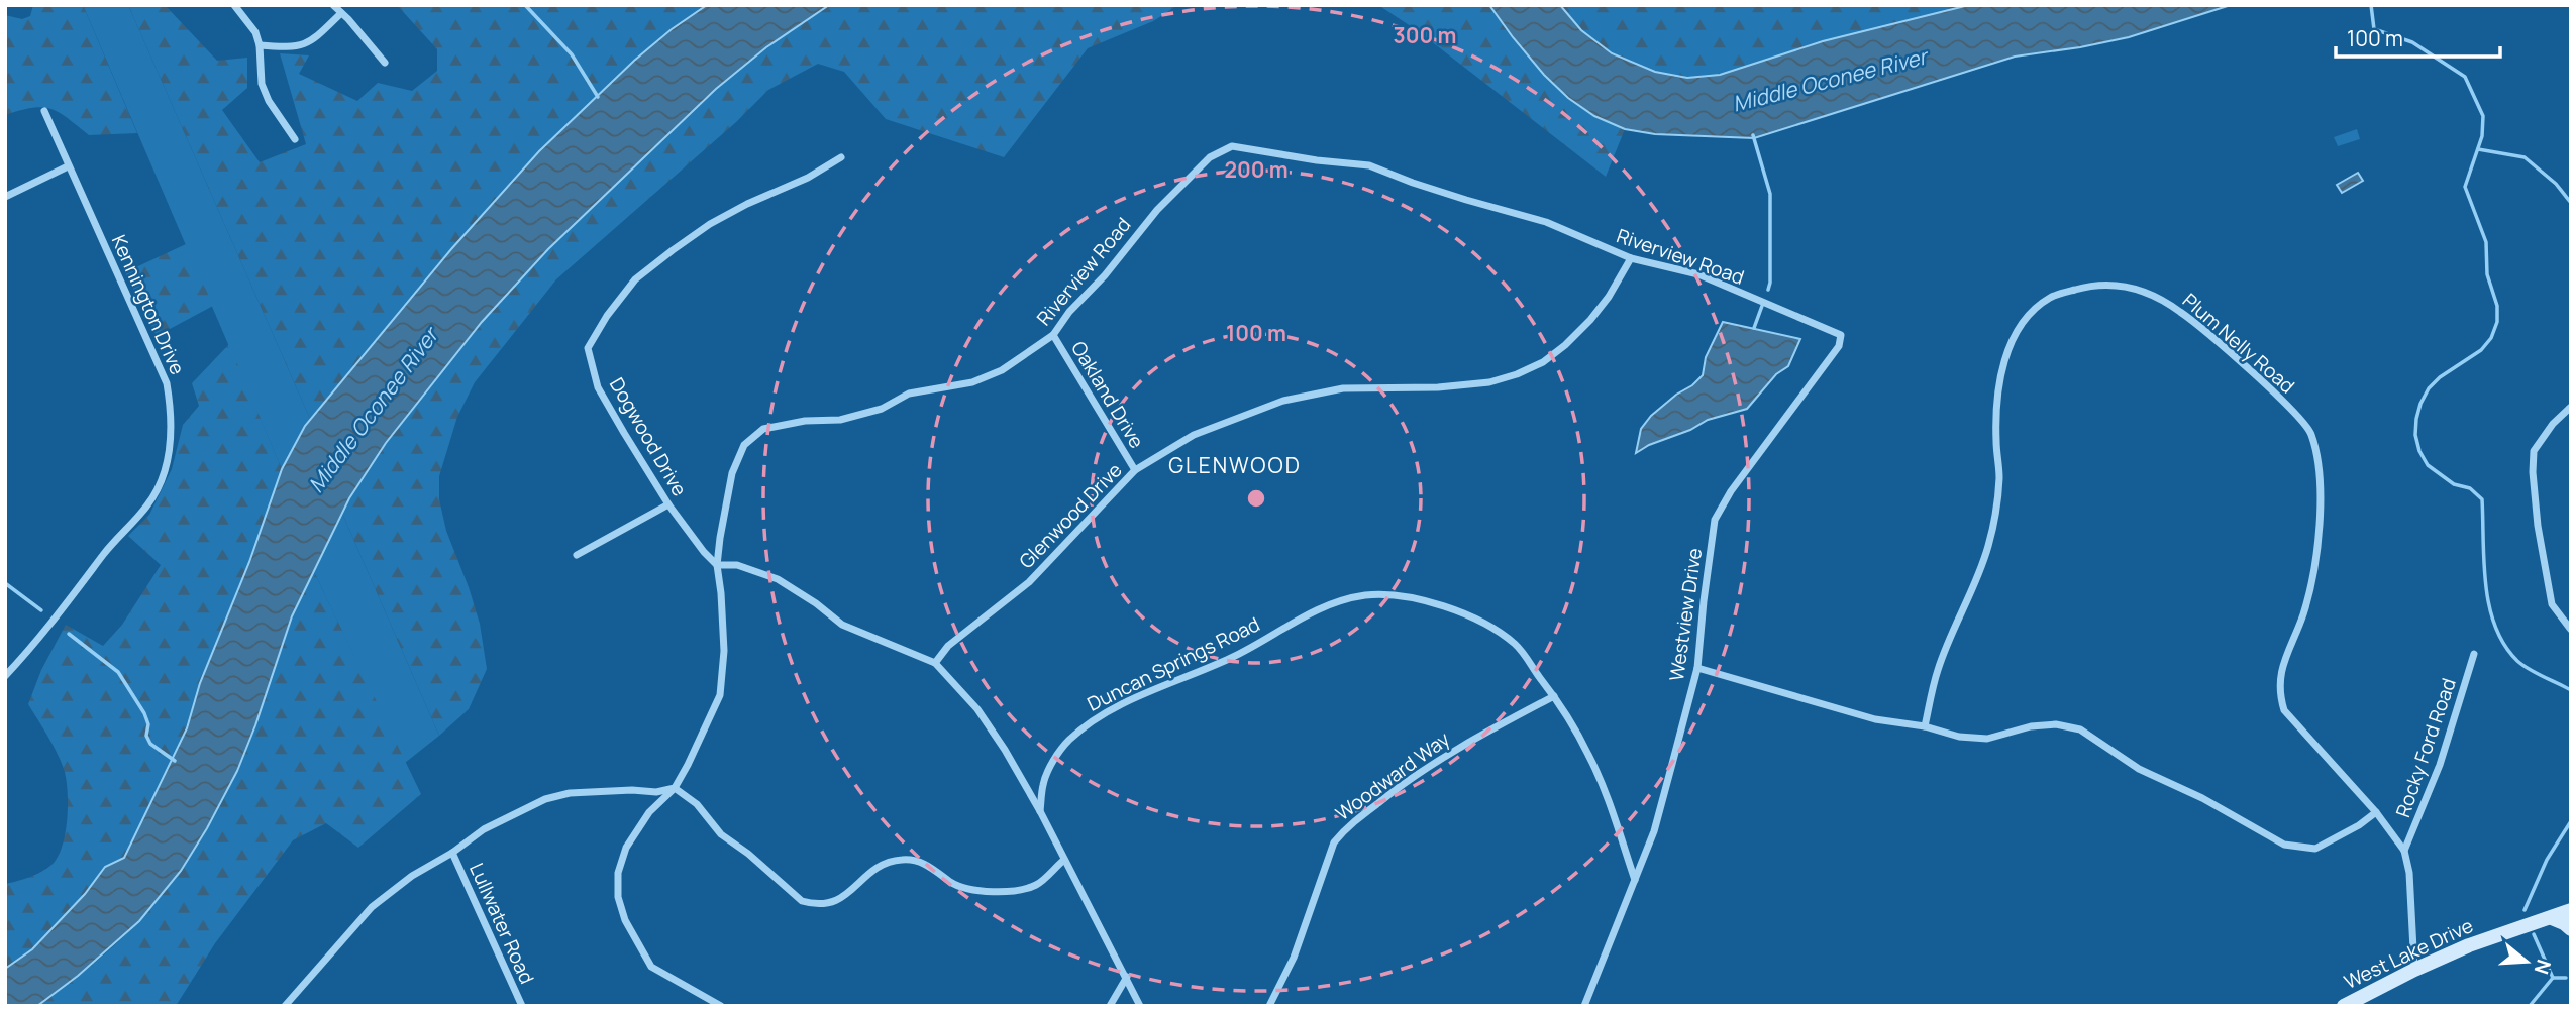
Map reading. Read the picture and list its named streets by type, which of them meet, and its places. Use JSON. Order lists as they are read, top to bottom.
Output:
{
  "streets": {
    "main road": ["West Lake Drive"],
    "street": [
      "Riverview Road",
      "Kennington Drive",
      "Plum Nelly Road",
      "Oakland Drive",
      "Dogwood Drive",
      "Glenwood Drive",
      "Westview Drive",
      "Duncan Springs Road",
      "Rocky Ford Road",
      "Woodward Way",
      "Lullwater Road"
    ]
  },
  "crossings": [
    ["Riverview Road", "Oakland Drive"],
    ["Riverview Road", "Dogwood Drive"],
    ["Riverview Road", "Glenwood Drive"],
    ["Riverview Road", "Westview Drive"],
    ["Plum Nelly Road", "Rocky Ford Road"],
    ["Plum Nelly Road", "West Lake Drive"],
    ["Oakland Drive", "Glenwood Drive"],
    ["Westview Drive", "Duncan Springs Road"],
    ["Duncan Springs Road", "Woodward Way"]
  ],
  "districts": ["GLENWOOD"],
  "water": ["Middle Oconee River"],
  "scale_bar": "100 m",
  "north": "right",
  "rings": ["300 m", "200 m", "100 m"]
}
